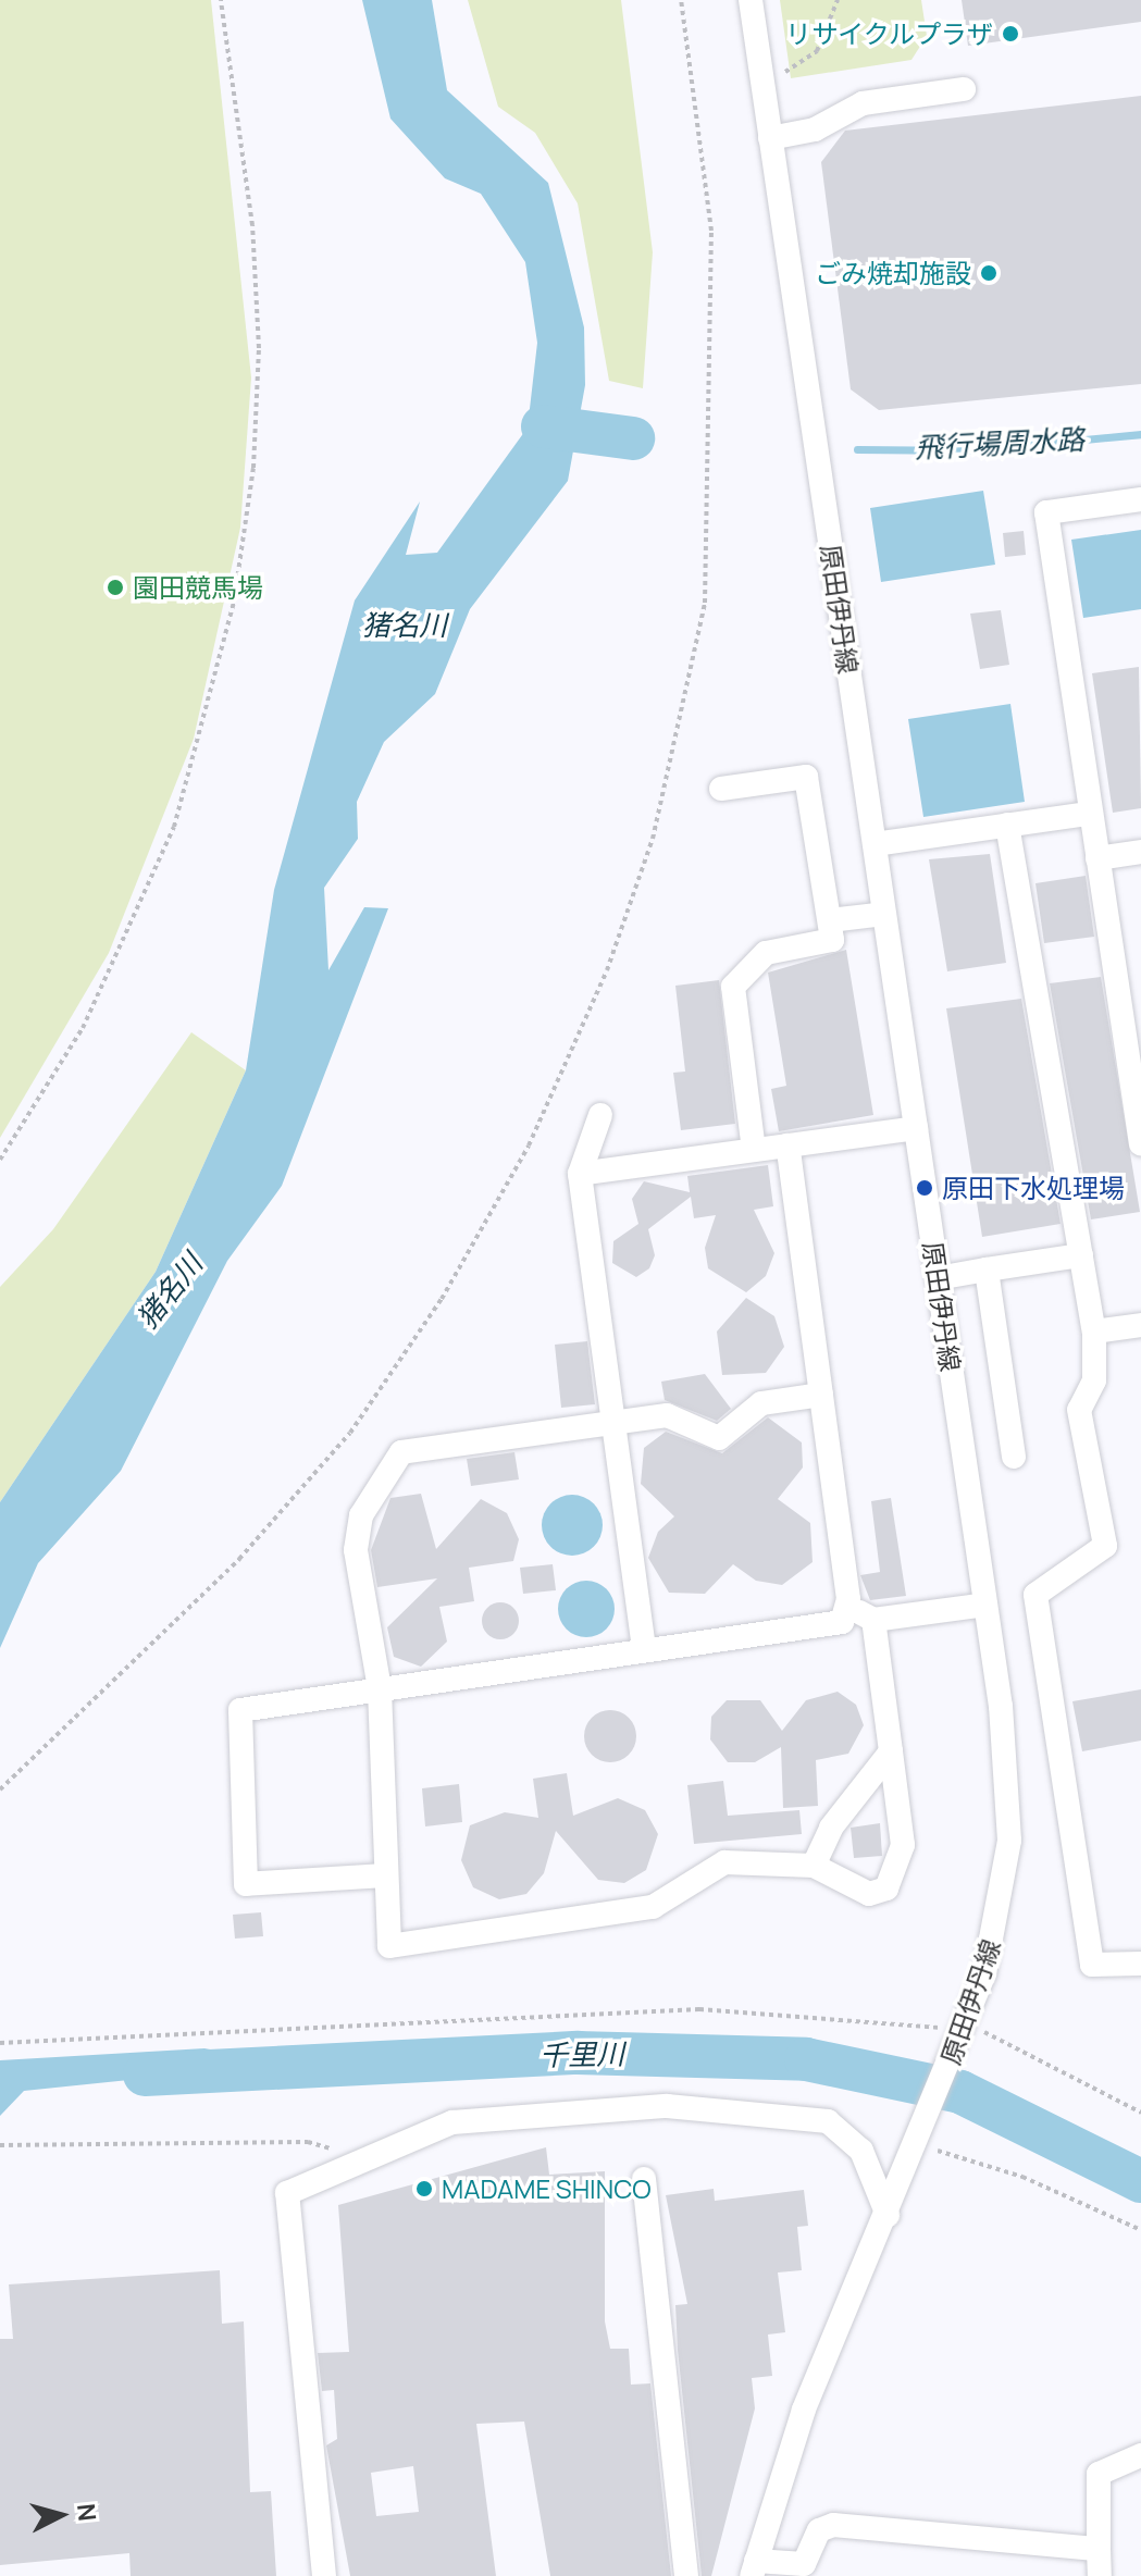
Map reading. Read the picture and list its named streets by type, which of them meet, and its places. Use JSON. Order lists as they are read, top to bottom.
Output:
{
  "streets": {
    "street": ["原田伊丹線"]
  },
  "water": ["飛行場周水路", "猪名川", "千里川"],
  "places": [
    "リサイクルプラザ",
    "ごみ焼却施設",
    "園田競馬場",
    "原田下水処理場",
    "MADAME SHINCO"
  ],
  "north": "right"
}
